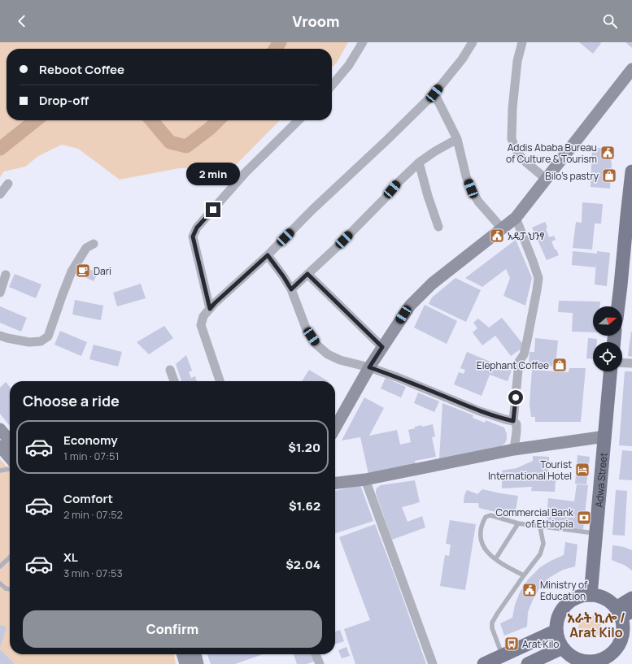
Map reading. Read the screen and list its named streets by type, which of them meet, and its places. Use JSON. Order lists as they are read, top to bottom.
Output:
{
  "streets": {
    "main road": ["Adwa Street"]
  },
  "districts": ["አራት ኪሎ / Arat Kilo"],
  "places": {
    "public building": ["Addis Ababa Bureau of Culture & Tourism", "አዴፓ ህንፃ", "Ministry of Education"],
    "shop": ["Bilo's pastry", "Elephant Coffee"],
    "cafe": ["Dari"],
    "hotel": ["Tourist International Hotel"],
    "bank": ["Commercial Bank of Ethiopia"],
    "bus stop": ["Arat Kilo"]
  },
  "north": "right",
  "page": {
    "header": "Vroom",
    "banner": ["Reboot Coffee", "Drop-off"],
    "bubble": "2 min",
    "heading": "Choose a ride",
    "list": [
      {
        "name": "Economy",
        "note": "1 min · 07:51",
        "value": "$1.20"
      },
      {
        "name": "Comfort",
        "note": "2 min · 07:52",
        "value": "$1.62"
      },
      {
        "name": "XL",
        "note": "3 min · 07:53",
        "value": "$2.04"
      }
    ],
    "buttons": "Confirm"
  }
}
